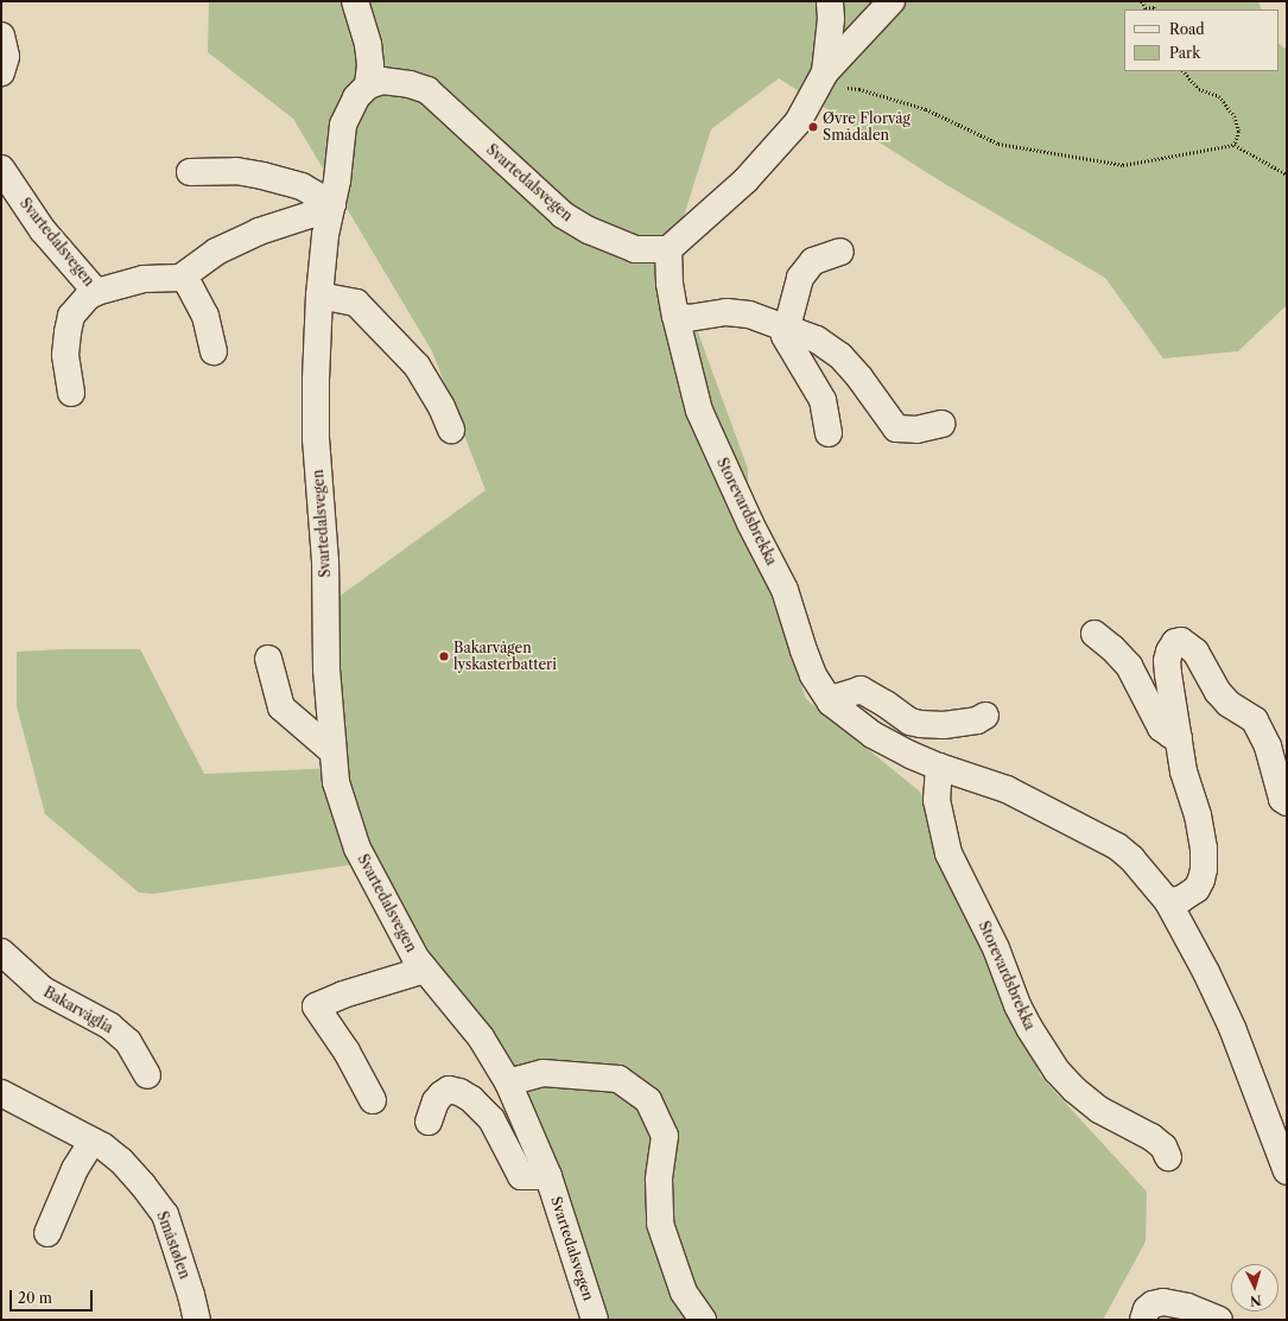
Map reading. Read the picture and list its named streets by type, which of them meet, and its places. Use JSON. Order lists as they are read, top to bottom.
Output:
{
  "streets": {
    "street": [
      "Svartedalsvegen",
      "Storevardsbrekka",
      "Bakarvåglia",
      "Småstølen"
    ]
  },
  "crossings": [
    ["Svartedalsvegen", "Storevardsbrekka"]
  ],
  "places": ["Øvre Florvåg Smådalen", "Bakarvågen lyskasterbatteri"],
  "legend": ["Road", "Park"],
  "scale_bar": "20 m",
  "north": "bottom"
}
